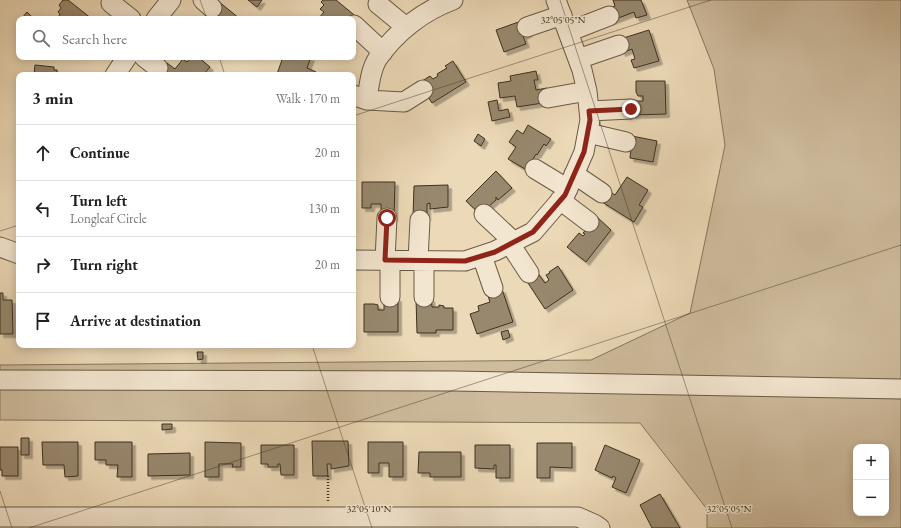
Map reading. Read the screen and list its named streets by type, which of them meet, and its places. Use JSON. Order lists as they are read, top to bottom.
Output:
{
  "page": {
    "search": "Search here",
    "heading": ["3 min", "Walk · 170 m"],
    "list": [
      ["Continue", "20 m"],
      ["Turn left", "Longleaf Circle", "130 m"],
      ["Turn right", "20 m"],
      "Arrive at destination"
    ],
    "map_buttons": ["+", "−"]
  },
  "coordinates": ["32°05'05\"N", "32°05'10\"N"]
}
